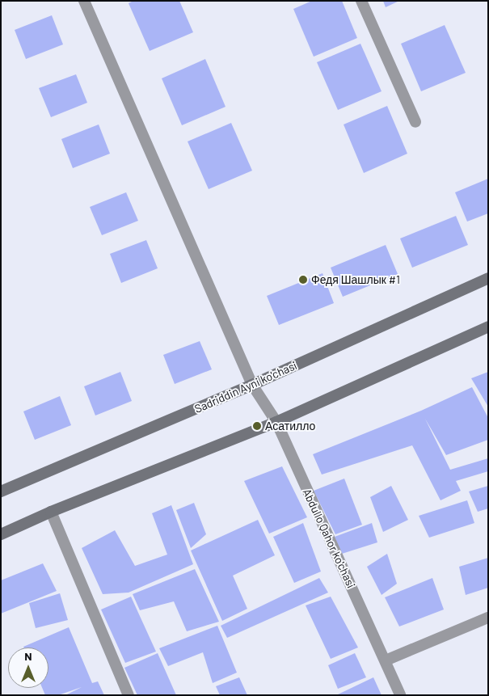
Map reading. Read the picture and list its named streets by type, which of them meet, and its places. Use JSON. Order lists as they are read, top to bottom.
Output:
{
  "streets": {
    "main road": ["Sadriddin Ayni ko'chasi"],
    "street": ["Abdullo Qahor ko'chasi"]
  },
  "crossings": [
    ["Sadriddin Ayni ko'chasi", "Abdullo Qahor ko'chasi"]
  ],
  "places": ["Федя Шашлык #1", "Асатилло"],
  "north": "top"
}
